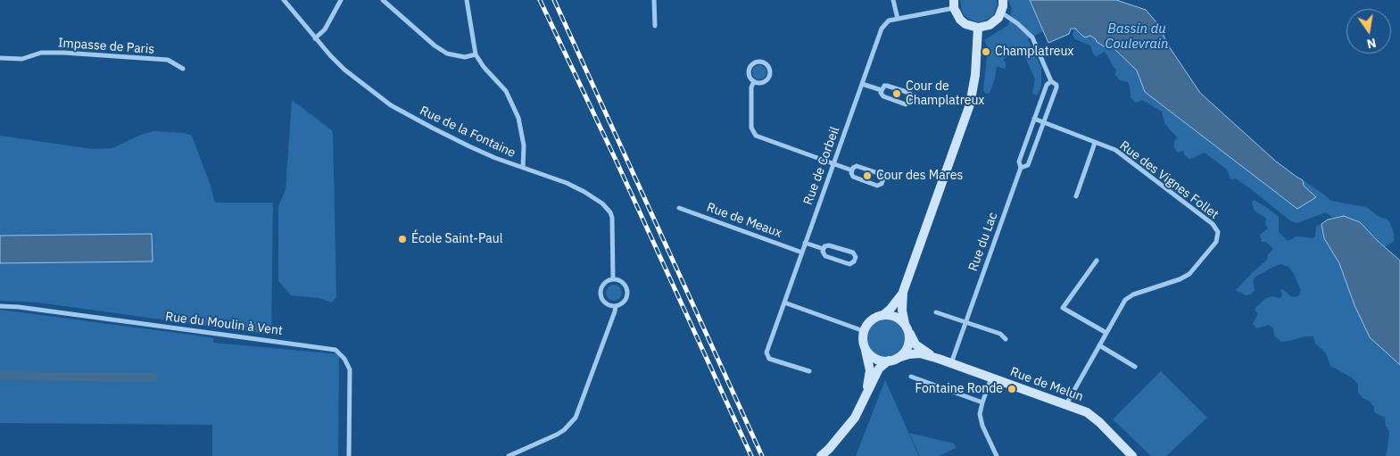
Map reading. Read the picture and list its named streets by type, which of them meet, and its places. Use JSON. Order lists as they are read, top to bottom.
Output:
{
  "streets": {
    "street": [
      "Impasse de Paris",
      "Rue de la Fontaine",
      "Rue de Corbeil",
      "Rue des Vignes Follet",
      "Rue de Meaux",
      "Rue du Lac",
      "Rue du Moulin à Vent",
      "Rue de Melun"
    ]
  },
  "crossings": [
    ["Rue de Corbeil", "Rue de Meaux"],
    ["Rue des Vignes Follet", "Rue du Lac"],
    ["Rue des Vignes Follet", "Rue de Melun"],
    ["Rue du Lac", "Rue de Melun"]
  ],
  "water": ["Bassin du Coulevrain"],
  "places": [
    "Champlatreux",
    "Cour de Champlatreux",
    "Cour des Mares",
    "École Saint-Paul",
    "Fontaine Ronde"
  ],
  "north": "bottom"
}
